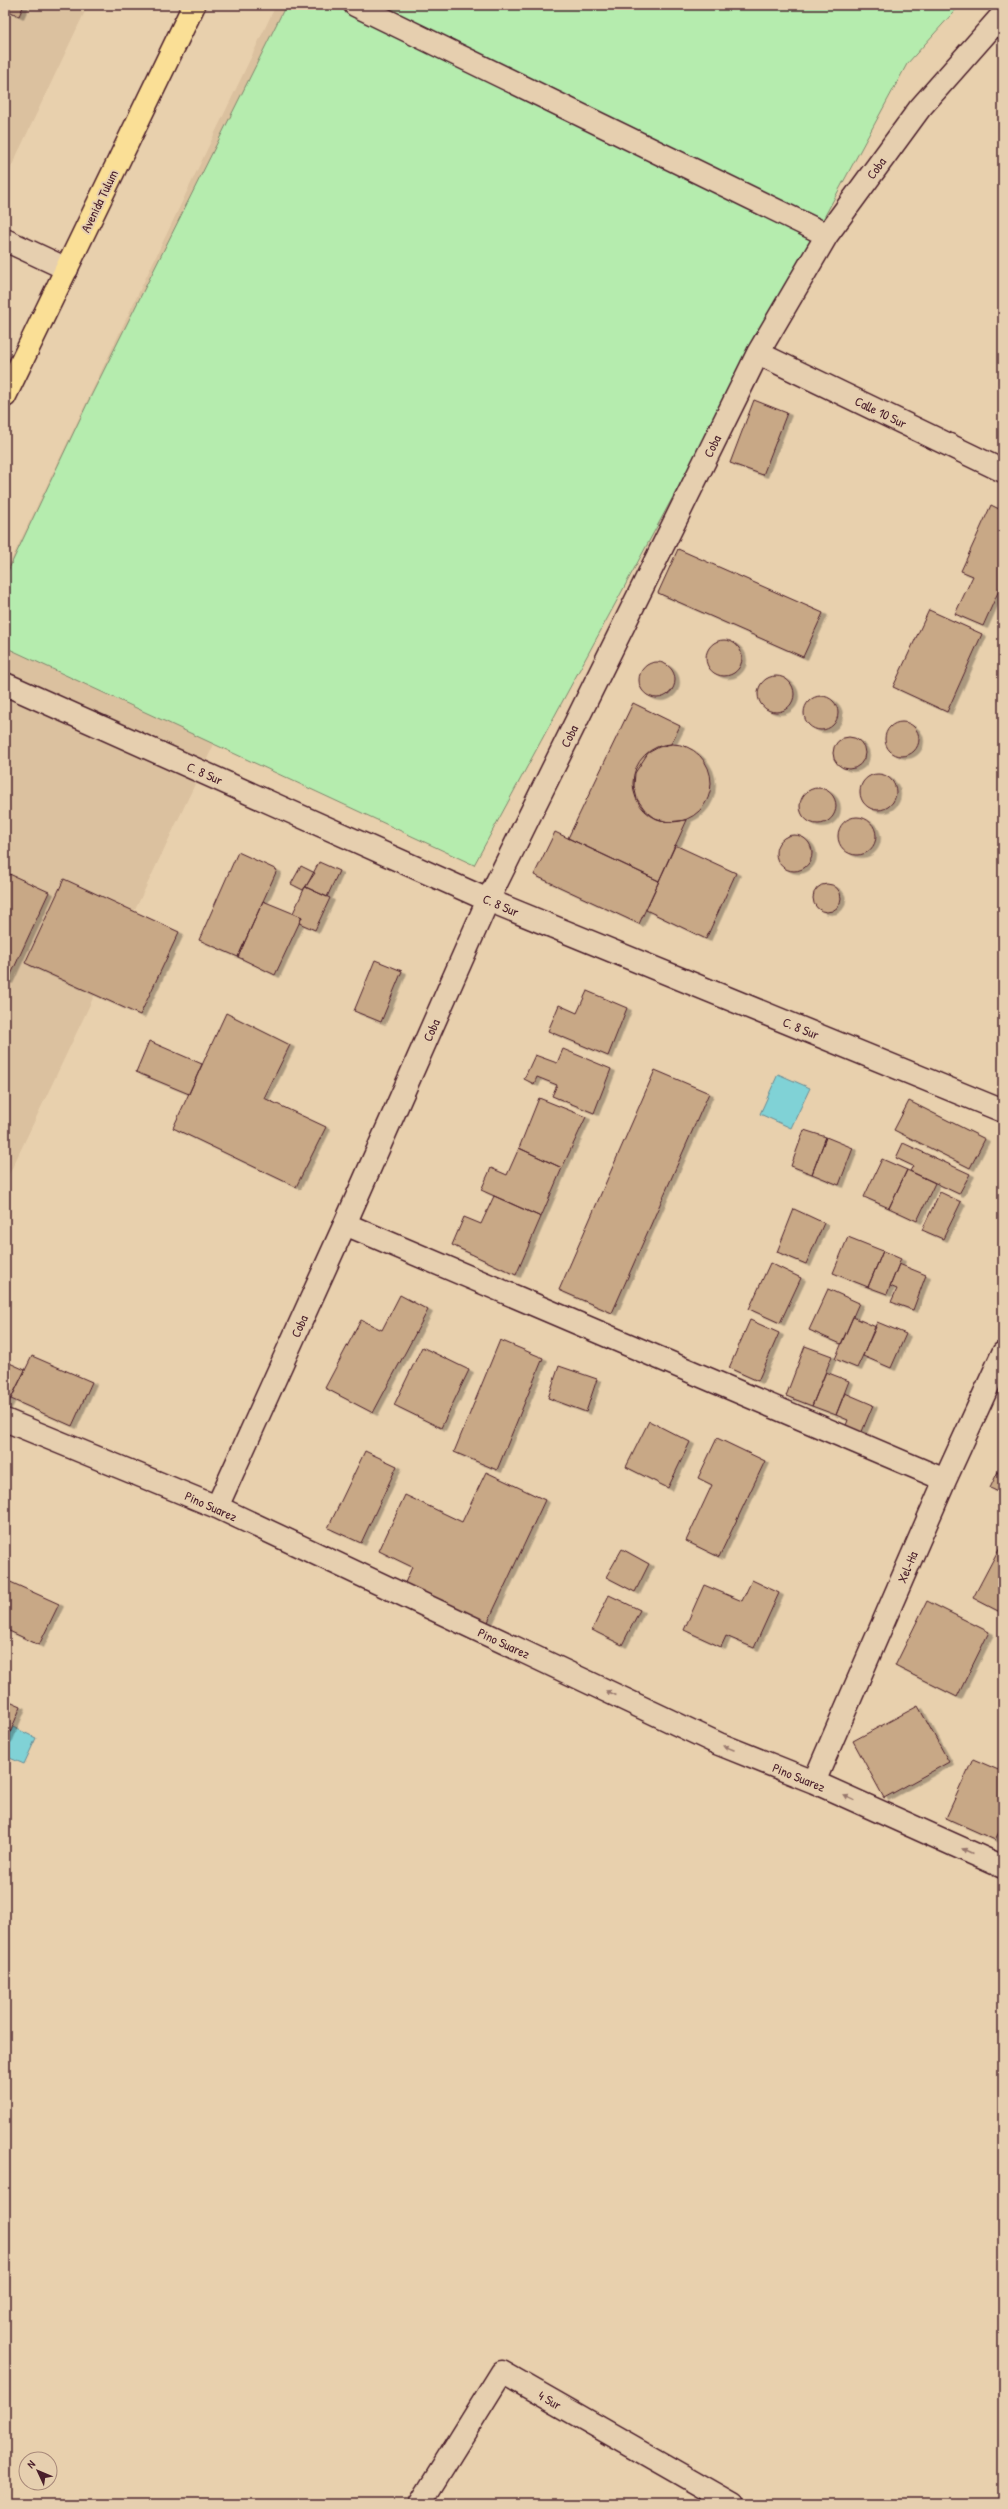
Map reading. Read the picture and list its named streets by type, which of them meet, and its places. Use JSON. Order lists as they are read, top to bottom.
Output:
{
  "streets": {
    "highway": ["Avenida Tulum"],
    "street": [
      "Coba",
      "Calle 10 Sur",
      "C. 8 Sur",
      "Pino Suarez",
      "Xel-Ha",
      "4 Sur"
    ]
  },
  "crossings": [
    ["Coba", "Calle 10 Sur"],
    ["Coba", "C. 8 Sur"],
    ["Coba", "Pino Suarez"],
    ["Pino Suarez", "Xel-Ha"]
  ],
  "one_way": ["Pino Suarez"],
  "north": "top left"
}
